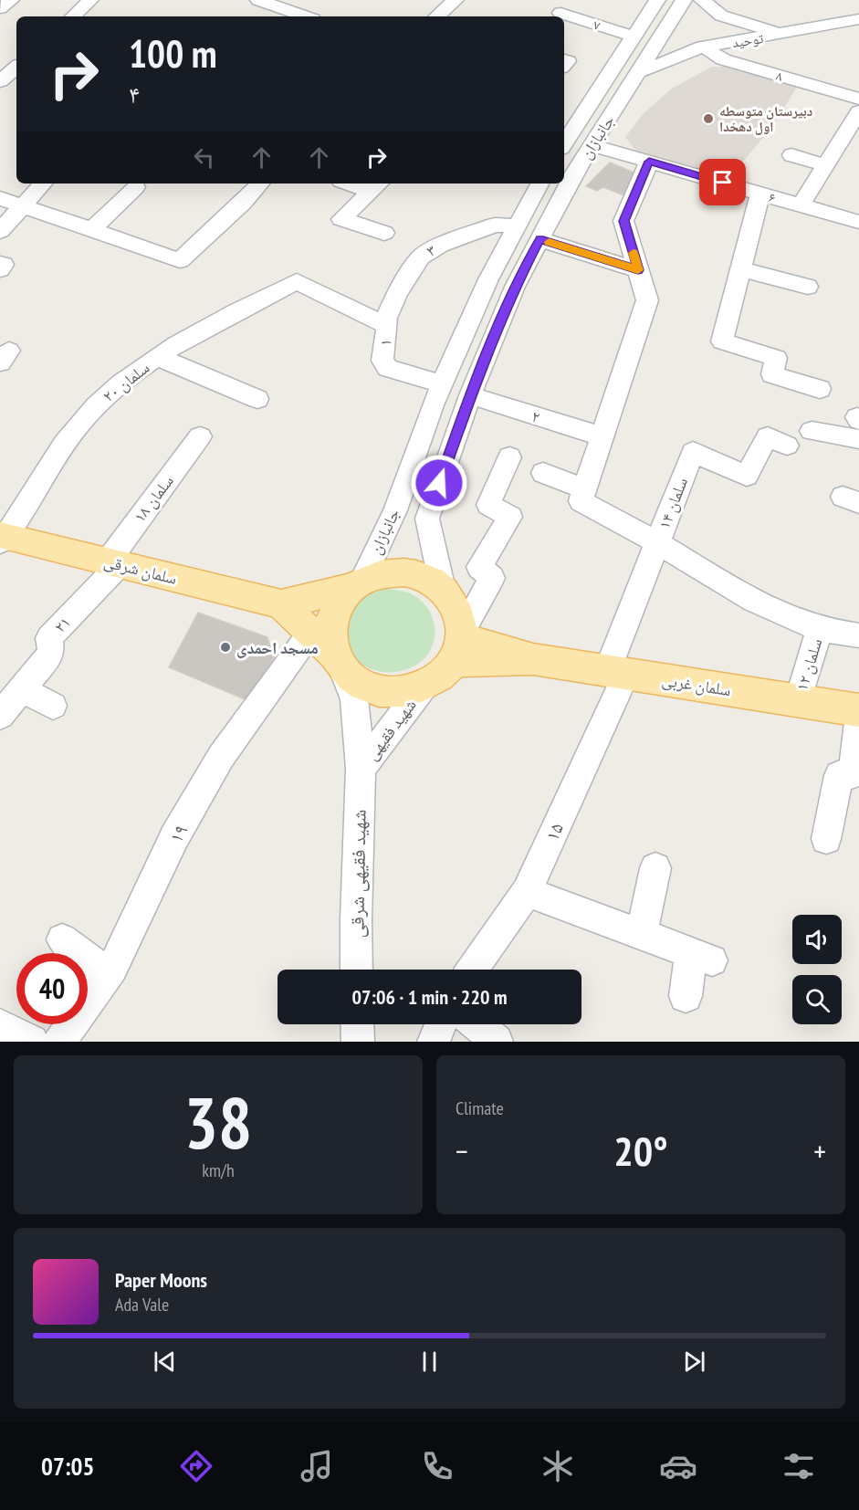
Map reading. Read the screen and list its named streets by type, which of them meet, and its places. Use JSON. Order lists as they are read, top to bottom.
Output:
{
  "streets": {
    "main road": ["سلمان شرقی", "سلمان غربی"],
    "street": [
      "۷",
      "توحید",
      "۸",
      "جانبازان",
      "۶",
      "۳",
      "۱",
      "سلمان ۲۰",
      "۲",
      "سلمان ۱۸",
      "سلمان ۱۴",
      "۲۱",
      "سلمان ۱۲",
      "شهید فقیهی",
      "۱۵",
      "۱۹",
      "شهید فقیهی شرقی"
    ]
  },
  "crossings": [
    ["۷", "جانبازان"],
    ["توحید", "۸"],
    ["توحید", "جانبازان"],
    ["جانبازان", "۶"],
    ["جانبازان", "۳"],
    ["جانبازان", "۱"],
    ["جانبازان", "۲"],
    ["جانبازان", "سلمان غربی"],
    ["جانبازان", "شهید فقیهی"],
    ["۳", "۱"],
    ["۱", "سلمان ۲۰"],
    ["سلمان ۲۰", "سلمان شرقی"],
    ["سلمان ۱۸", "سلمان شرقی"],
    ["سلمان ۱۸", "۲۱"],
    ["سلمان ۱۴", "سلمان غربی"],
    ["سلمان ۱۴", "۱۵"],
    ["سلمان شرقی", "۲۱"],
    ["سلمان ۱۲", "سلمان غربی"],
    ["سلمان غربی", "شهید فقیهی"],
    ["سلمان غربی", "۱۵"],
    ["شهید فقیهی", "شهید فقیهی شرقی"]
  ],
  "places": ["دبیرستان متوسطه اول دهخدا", "مسجد احمدی"],
  "page": {
    "turn": ["100 m", "۴"],
    "limit": "40",
    "trip": "07:06 · 1 min · 220 m",
    "tile": [
      ["38", "km/h"],
      "Climate"
    ],
    "heat": ["−", "20°", "+"],
    "song": ["Paper Moons", "Ada Vale"],
    "tabs": "07:05"
  }
}
